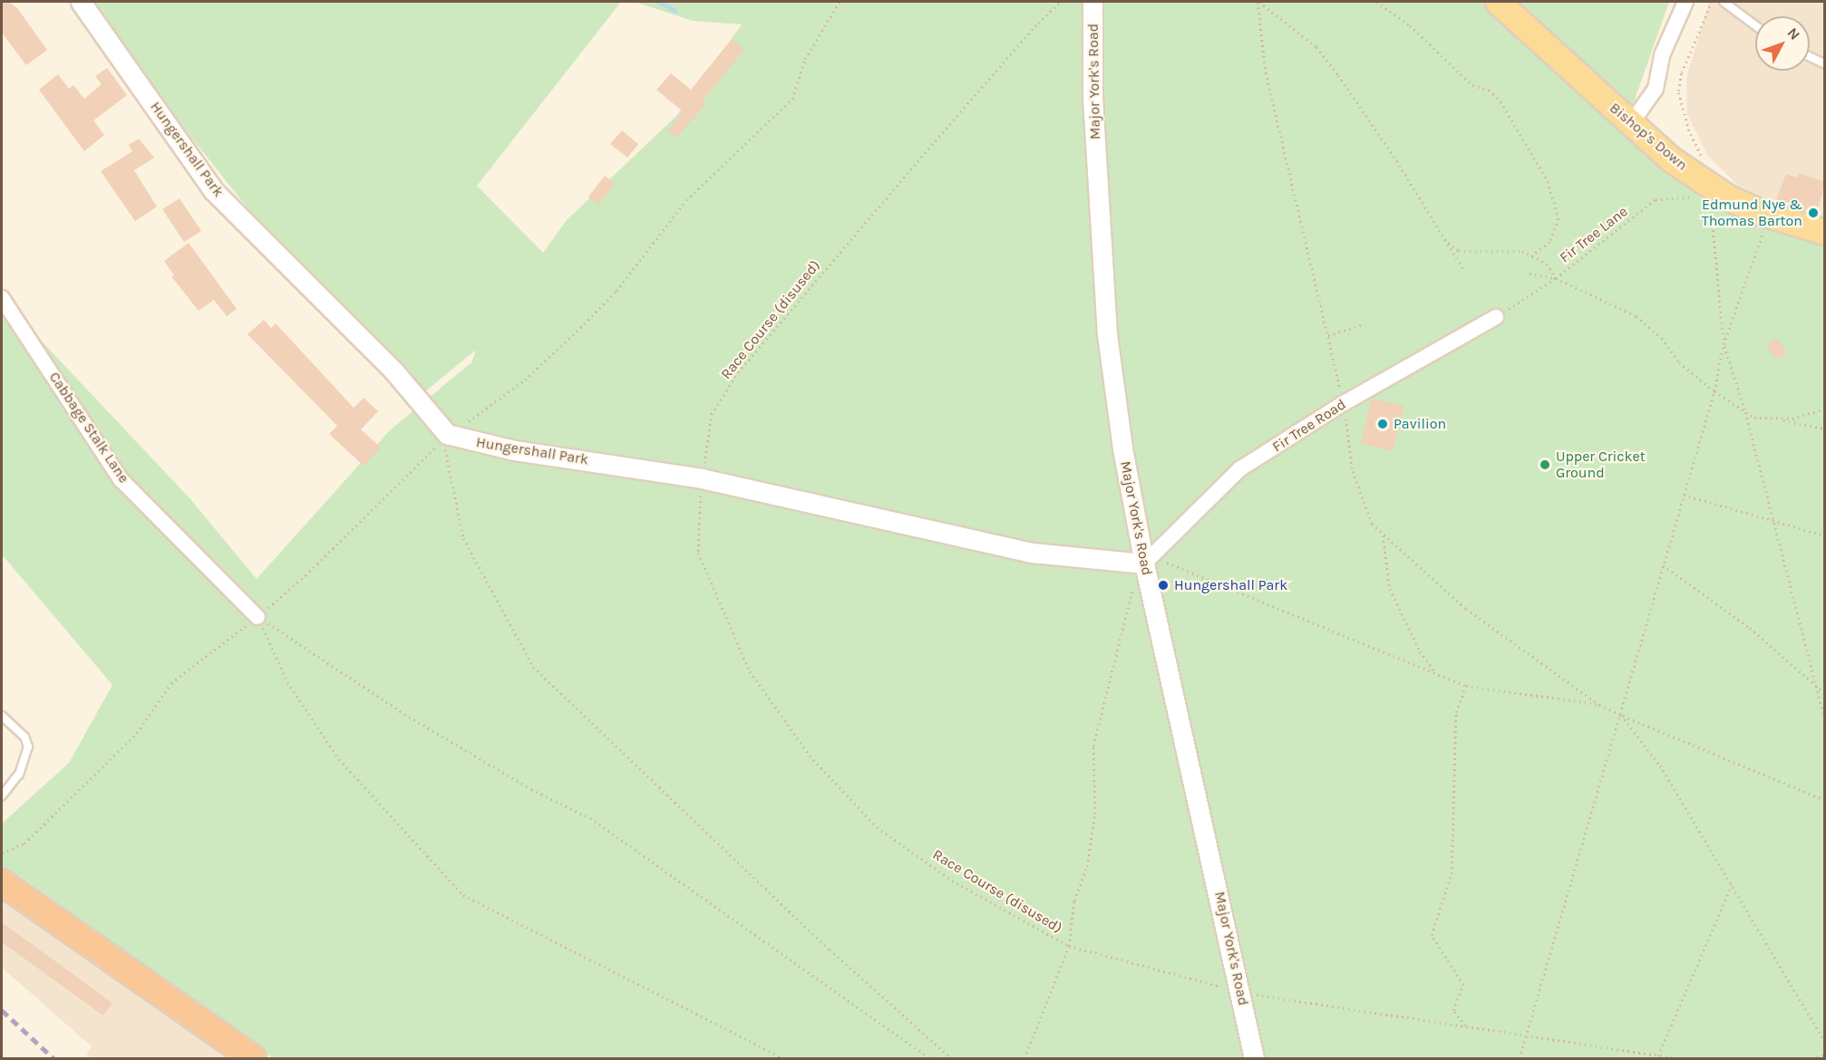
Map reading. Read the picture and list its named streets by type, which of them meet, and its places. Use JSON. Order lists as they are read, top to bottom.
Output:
{
  "streets": {
    "main road": ["Bishop's Down"],
    "street": [
      "Major York's Road",
      "Hungershall Park",
      "Fir Tree Road",
      "Cabbage Stalk Lane"
    ],
    "path": ["Fir Tree Lane", "Race Course (disused)"]
  },
  "crossings": [
    ["Major York's Road", "Hungershall Park"],
    ["Major York's Road", "Race Course (disused)"],
    ["Major York's Road", "Fir Tree Road"],
    ["Hungershall Park", "Race Course (disused)"],
    ["Hungershall Park", "Fir Tree Road"],
    ["Fir Tree Lane", "Fir Tree Road"]
  ],
  "places": [
    "Edmund Nye & Thomas Barton",
    "Pavilion",
    "Upper Cricket Ground",
    "Hungershall Park"
  ],
  "north": "top right"
}
